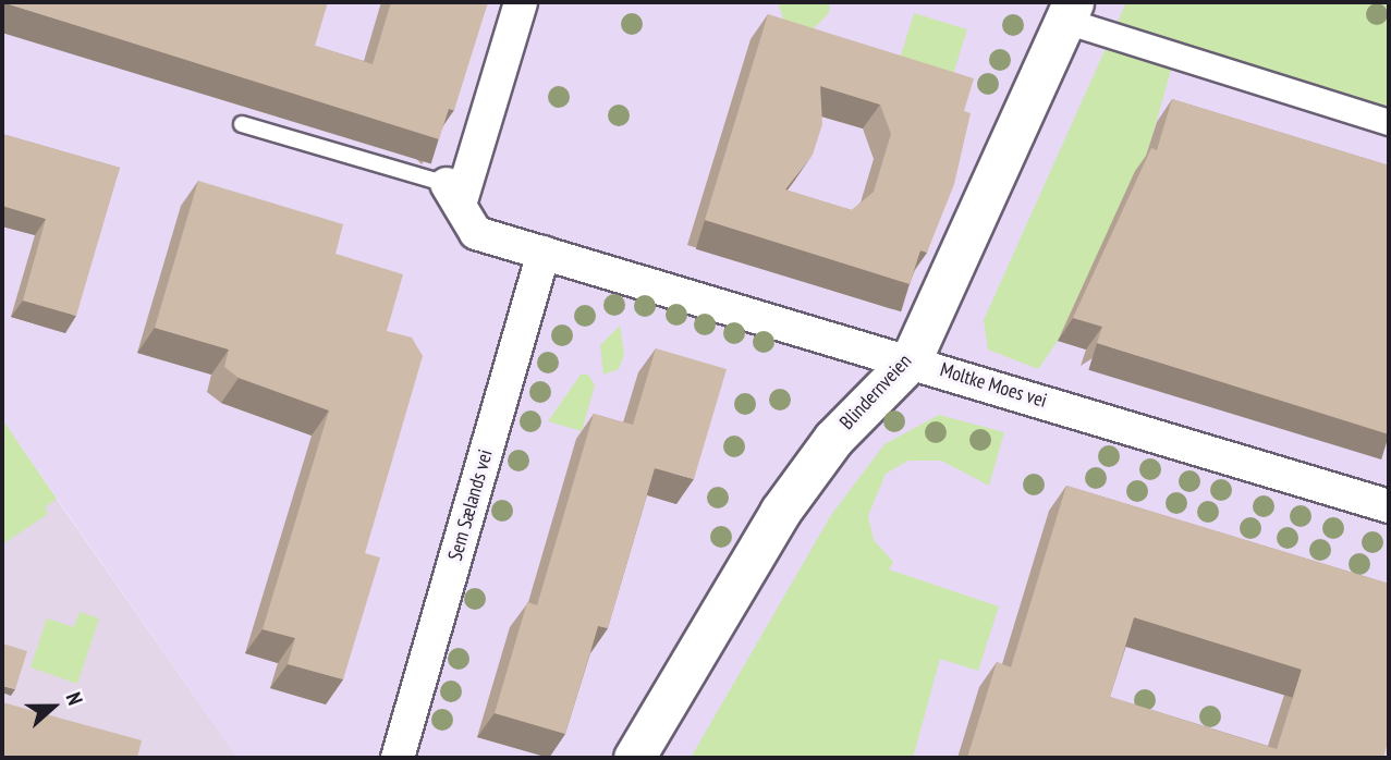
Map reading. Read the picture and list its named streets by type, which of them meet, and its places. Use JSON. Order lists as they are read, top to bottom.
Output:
{
  "streets": {
    "street": ["Moltke Moes vei", "Blindernveien", "Sem Sælands vei"]
  },
  "crossings": [
    ["Moltke Moes vei", "Blindernveien"],
    ["Moltke Moes vei", "Sem Sælands vei"]
  ],
  "north": "right"
}
